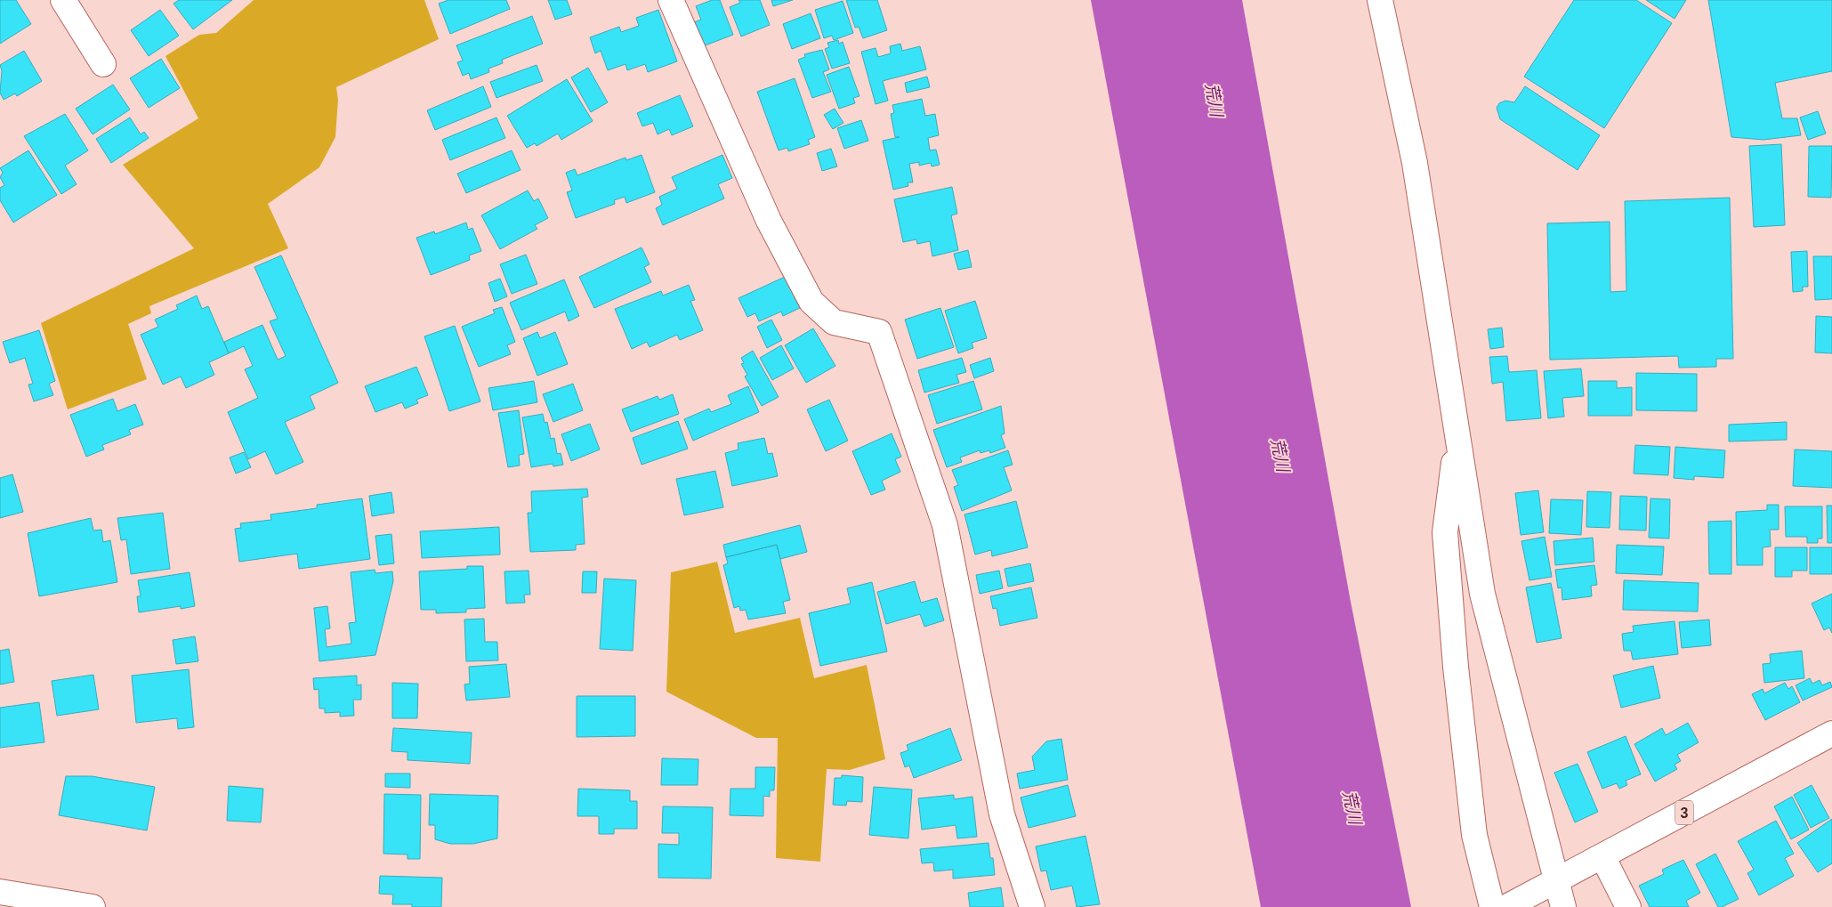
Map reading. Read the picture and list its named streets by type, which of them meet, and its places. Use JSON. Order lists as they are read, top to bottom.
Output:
{
  "streets": {
    "street": ["3"]
  },
  "water": ["荒川"]
}
